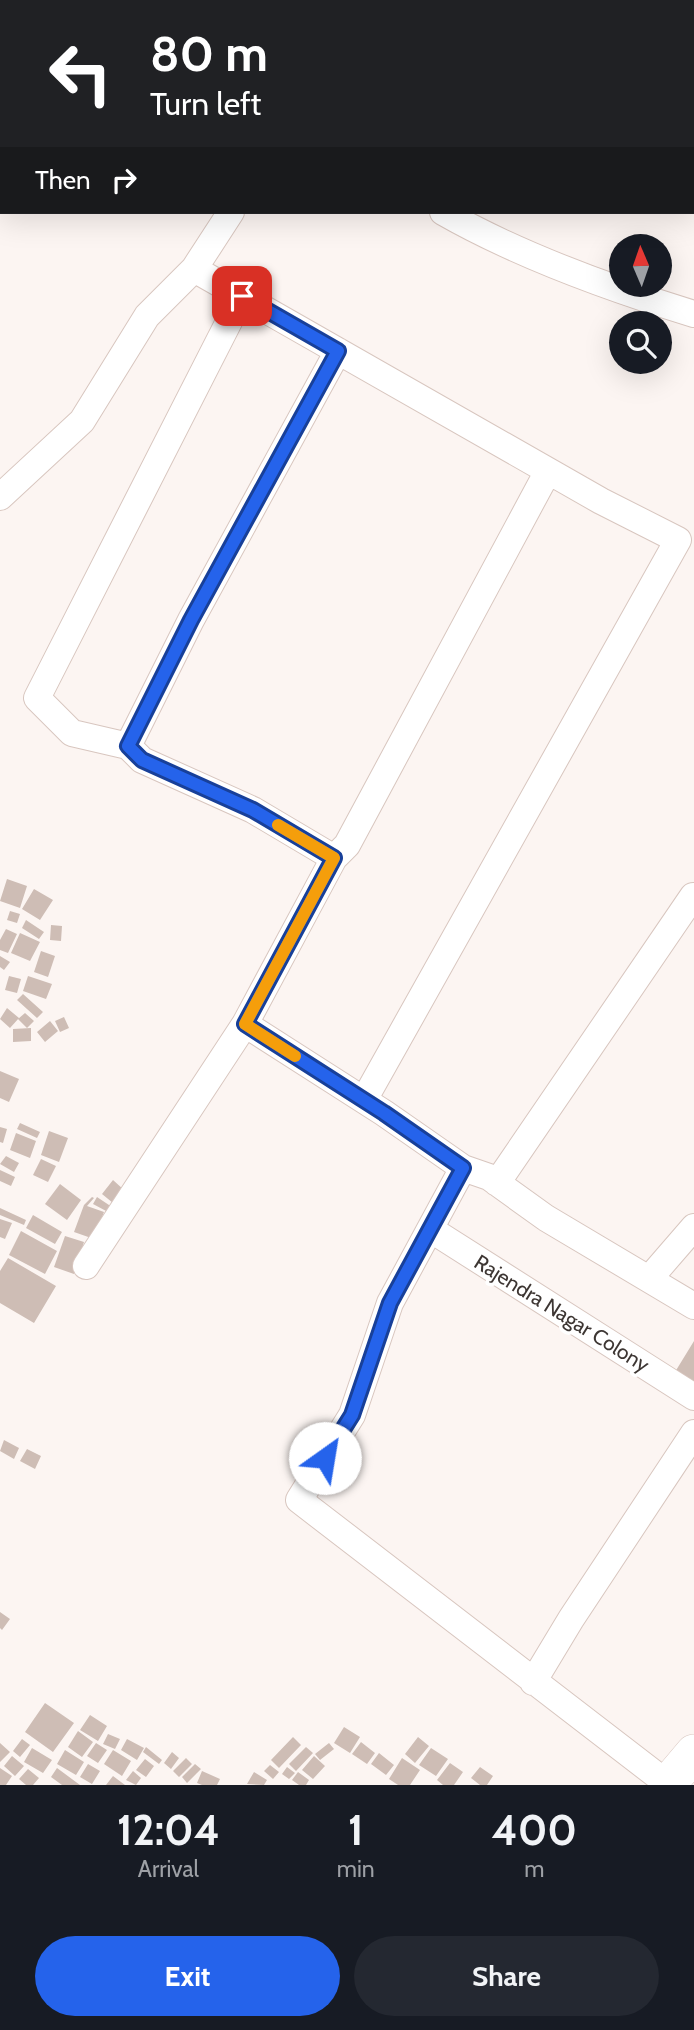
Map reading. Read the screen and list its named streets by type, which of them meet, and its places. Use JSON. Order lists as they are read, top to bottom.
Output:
{
  "streets": {
    "street": ["Rajendra Nagar Colony"]
  },
  "north": "top",
  "page": {
    "turn": ["80 m", "Turn left"],
    "then": "Then",
    "eta": [
      "12:04",
      "Arrival",
      "1",
      "min",
      "400",
      "m"
    ],
    "buttons": ["Exit", "Share"]
  }
}
